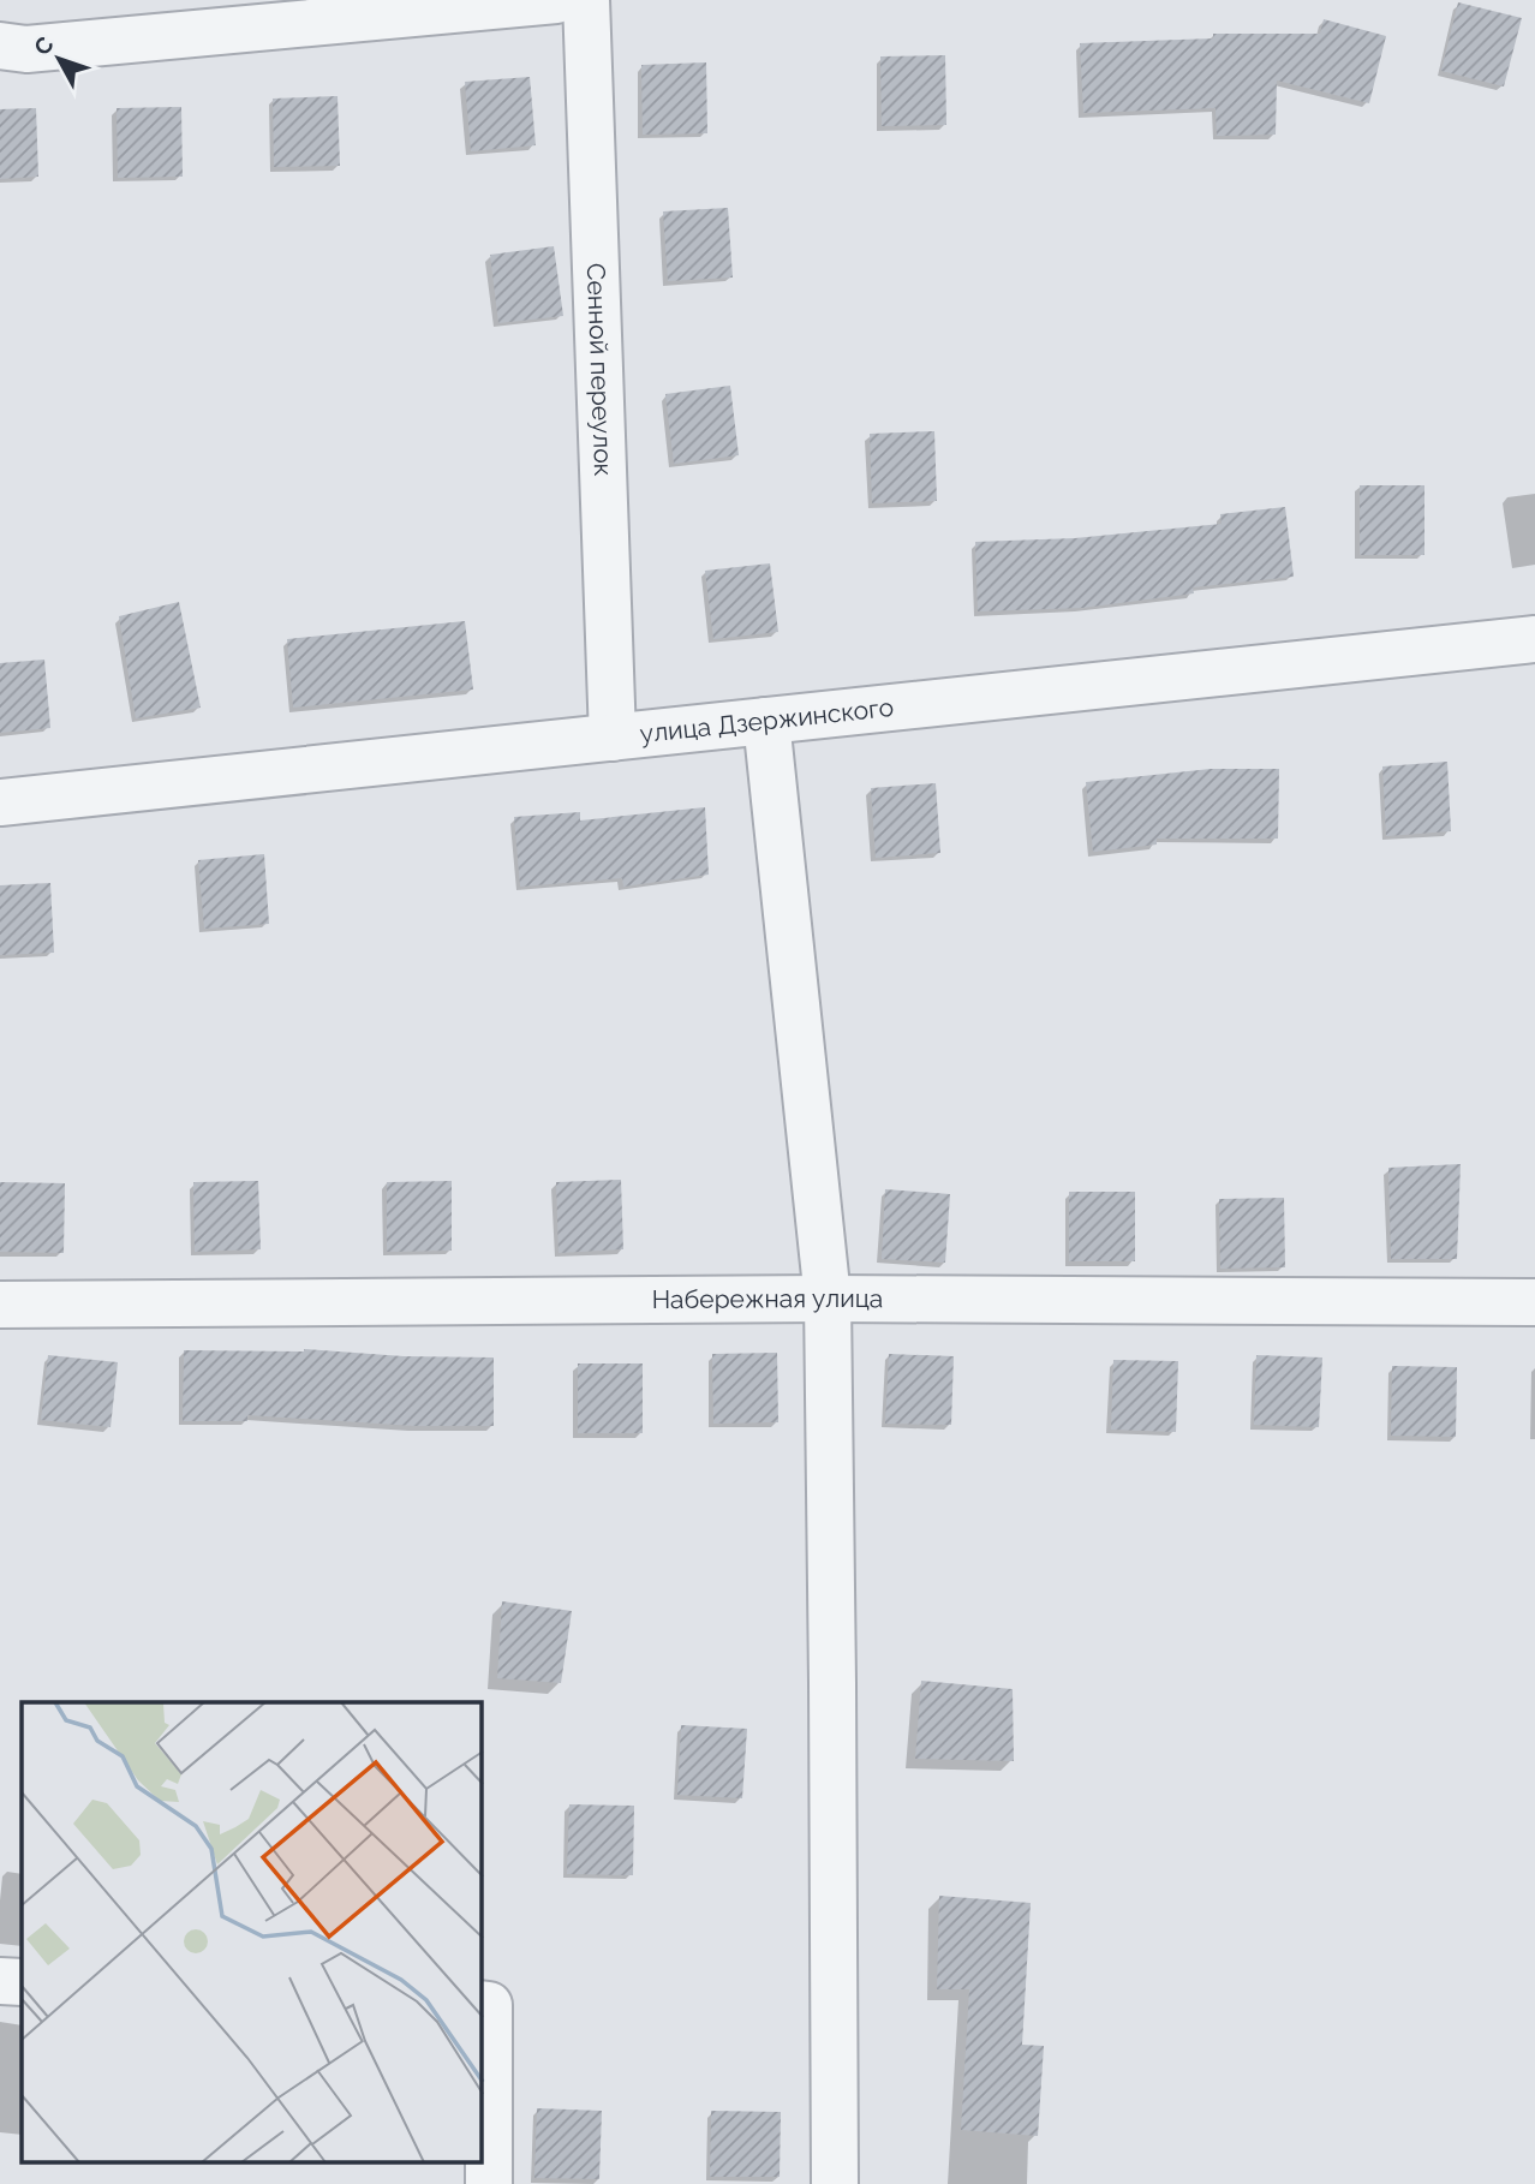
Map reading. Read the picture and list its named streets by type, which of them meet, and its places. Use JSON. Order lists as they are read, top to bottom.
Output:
{
  "streets": {
    "street": ["Сенной переулок", "улица Дзержинского", "Набережная улица"]
  },
  "crossings": [
    ["Сенной переулок", "улица Дзержинского"]
  ],
  "north": "top left"
}
